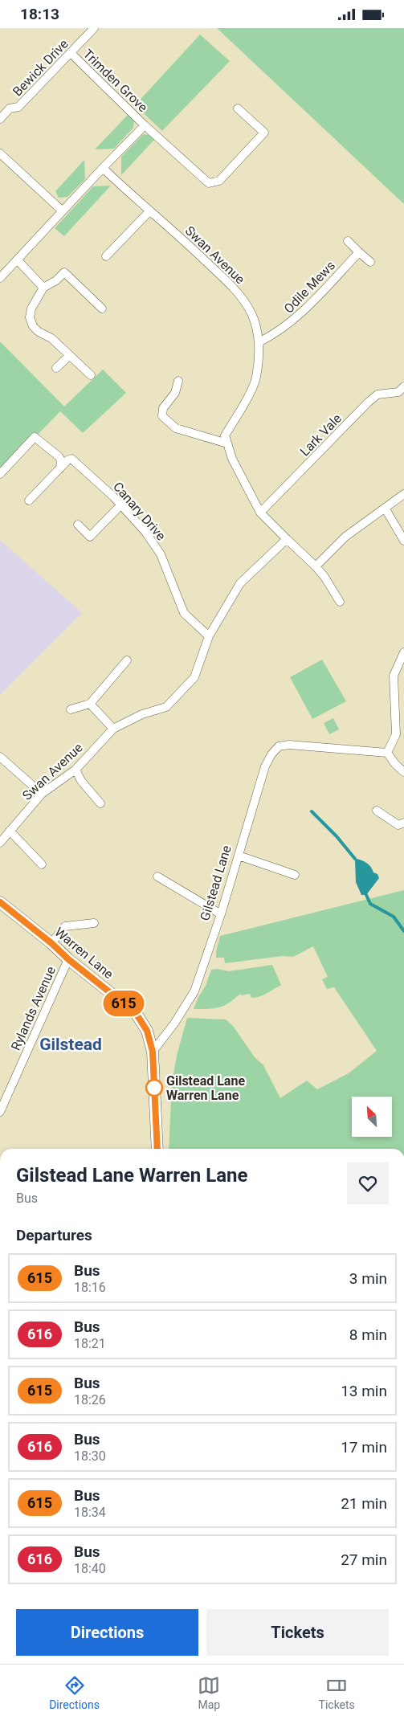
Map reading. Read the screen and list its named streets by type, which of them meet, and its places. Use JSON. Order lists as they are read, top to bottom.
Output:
{
  "streets": {
    "street": [
      "Bewick Drive",
      "Trimden Grove",
      "Swan Avenue",
      "Odile Mews",
      "Lark Vale",
      "Canary Drive",
      "Gilstead Lane",
      "Warren Lane",
      "Rylands Avenue"
    ]
  },
  "crossings": [
    ["Bewick Drive", "Trimden Grove"],
    ["Swan Avenue", "Odile Mews"],
    ["Swan Avenue", "Canary Drive"],
    ["Gilstead Lane", "Warren Lane"],
    ["Warren Lane", "Rylands Avenue"]
  ],
  "districts": ["Gilstead"],
  "places": ["Gilstead Lane Warren Lane"],
  "lines": ["bus line 615"],
  "north": "top left",
  "page": {
    "status": "18:13",
    "on_map": "615",
    "heading": [
      ["Gilstead Lane Warren Lane", "Bus"],
      "Departures"
    ],
    "list": [
      {
        "mark": "615",
        "name": "Bus",
        "note": "18:16",
        "value": "3 min"
      },
      {
        "mark": "616",
        "name": "Bus",
        "note": "18:21",
        "value": "8 min"
      },
      {
        "mark": "615",
        "name": "Bus",
        "note": "18:26",
        "value": "13 min"
      },
      {
        "mark": "616",
        "name": "Bus",
        "note": "18:30",
        "value": "17 min"
      },
      {
        "mark": "615",
        "name": "Bus",
        "note": "18:34",
        "value": "21 min"
      },
      {
        "mark": "616",
        "name": "Bus",
        "note": "18:40",
        "value": "27 min"
      }
    ],
    "buttons": ["Directions", "Tickets"],
    "tabs": ["Directions", "Map", "Tickets"]
  }
}
